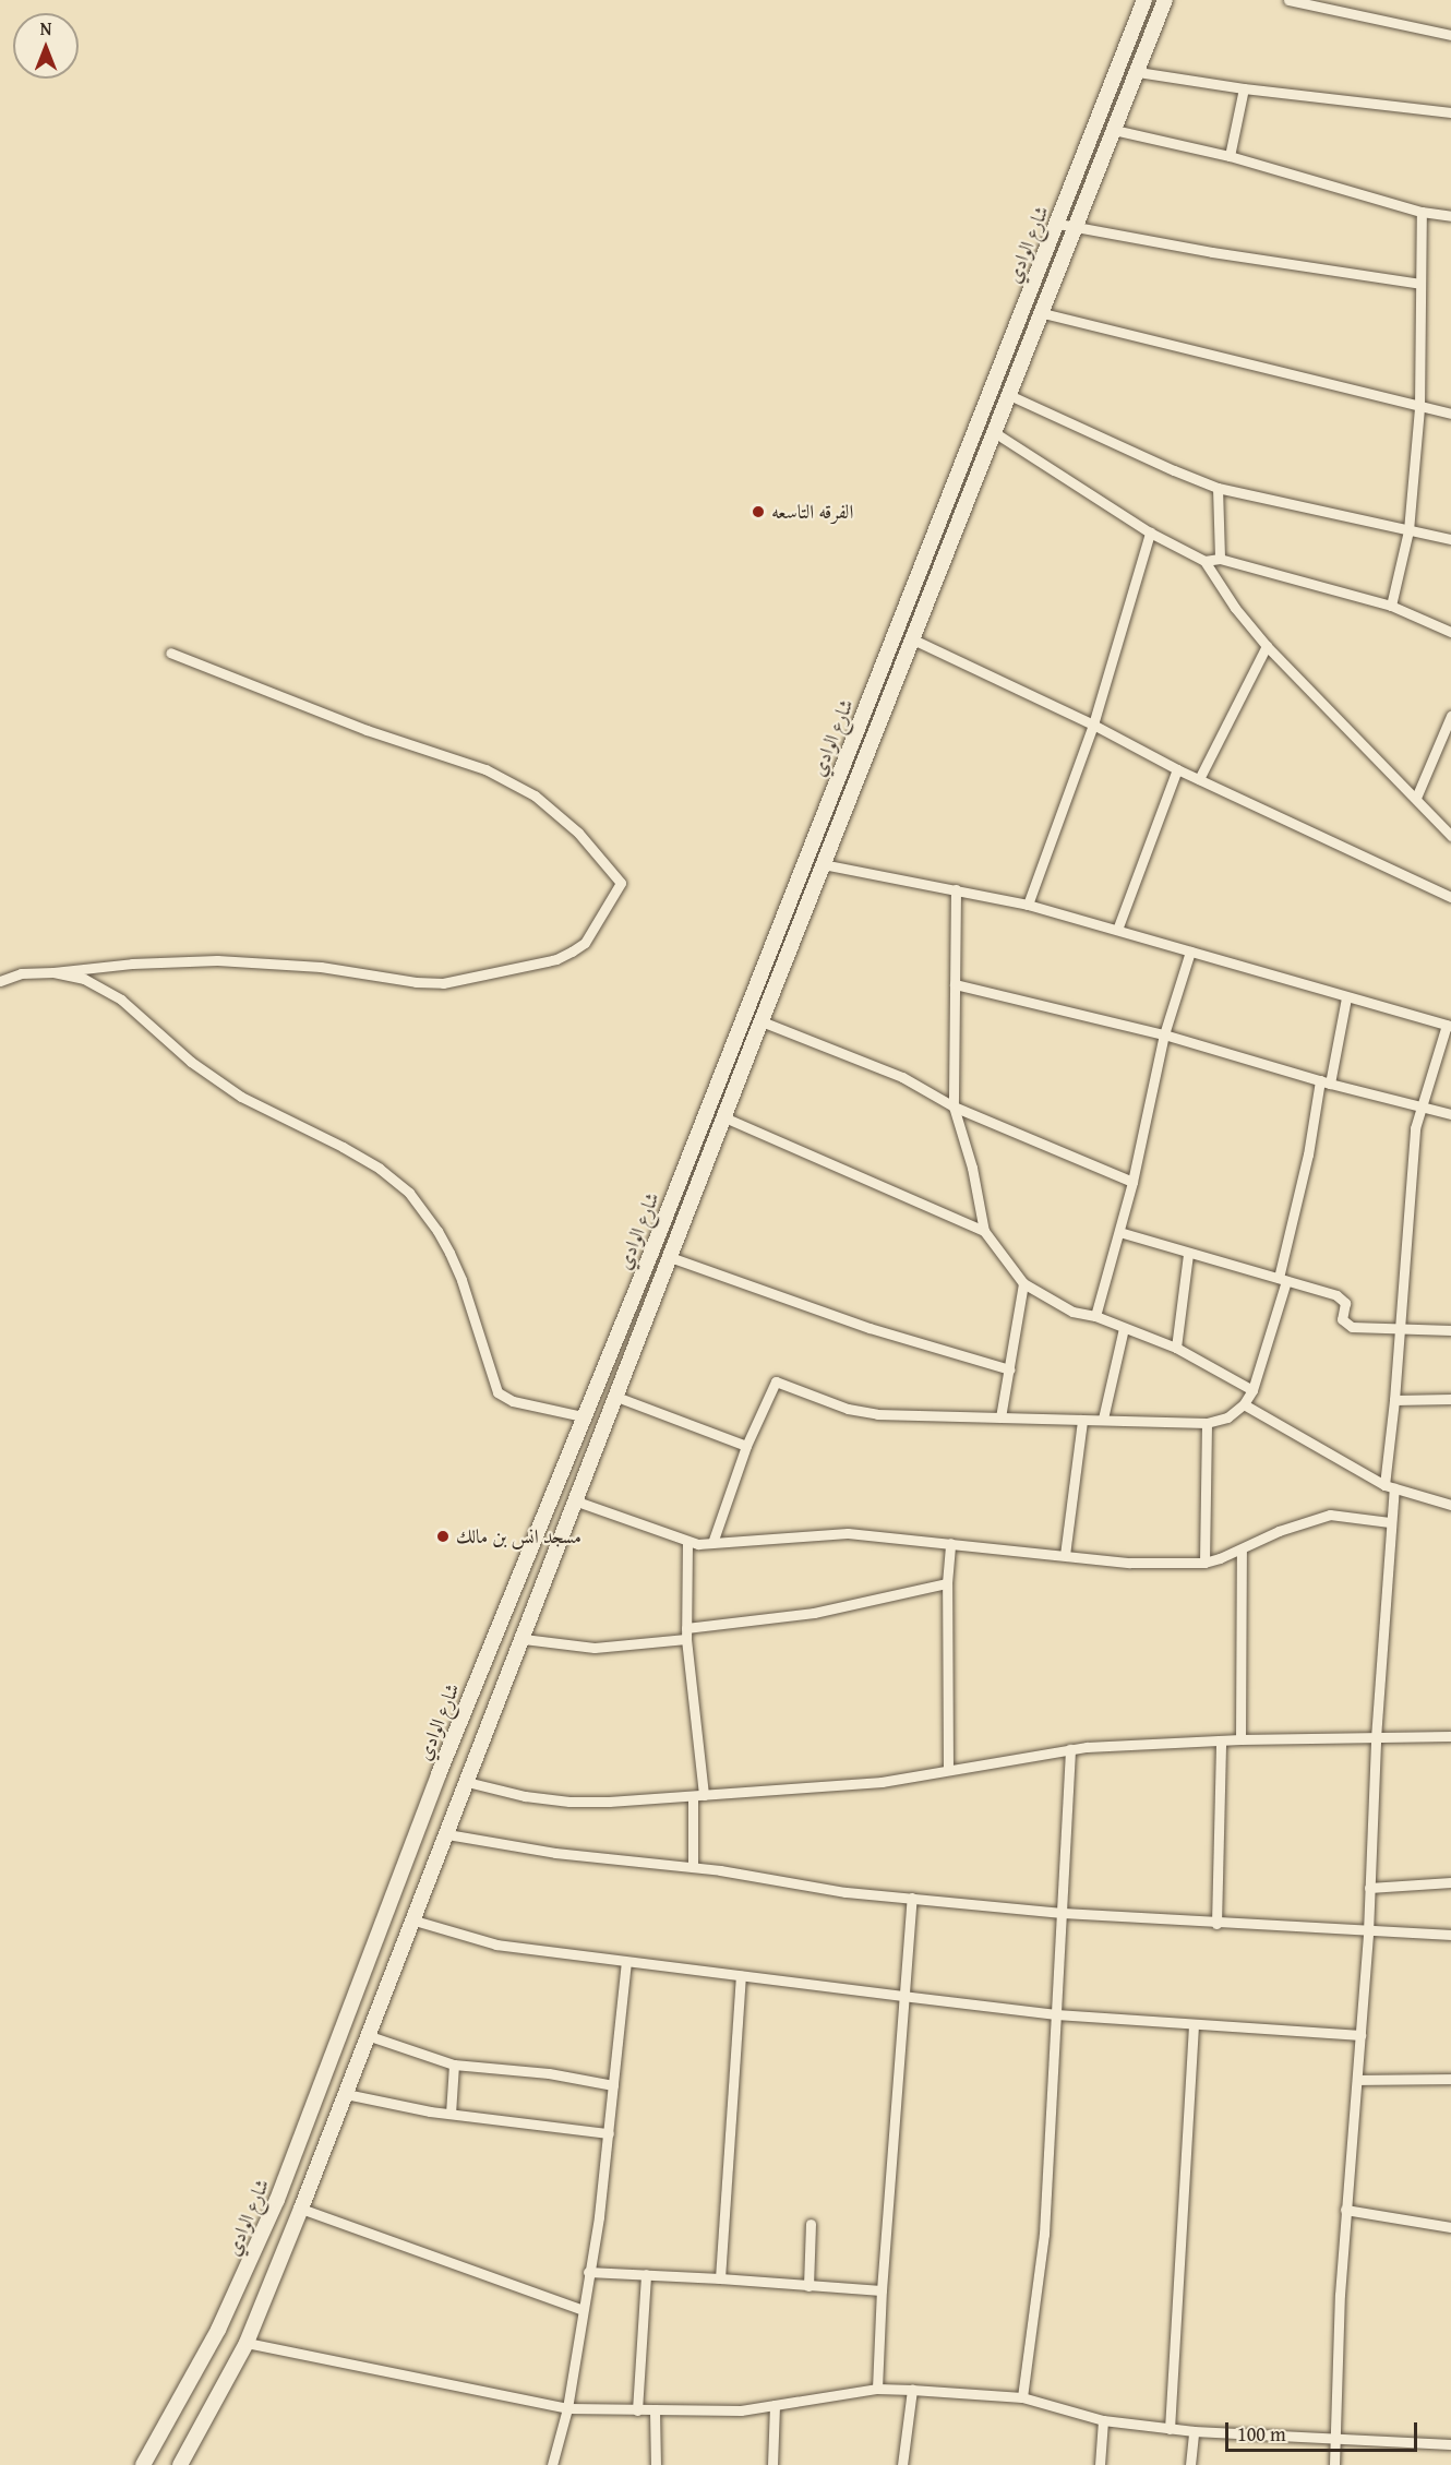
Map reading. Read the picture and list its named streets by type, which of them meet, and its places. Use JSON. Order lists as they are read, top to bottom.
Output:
{
  "streets": {
    "main road": ["شارع الوادي"]
  },
  "places": ["الفرقه التاسعه", "مسجد انس بن مالك"],
  "scale_bar": "100 m",
  "north": "top"
}
